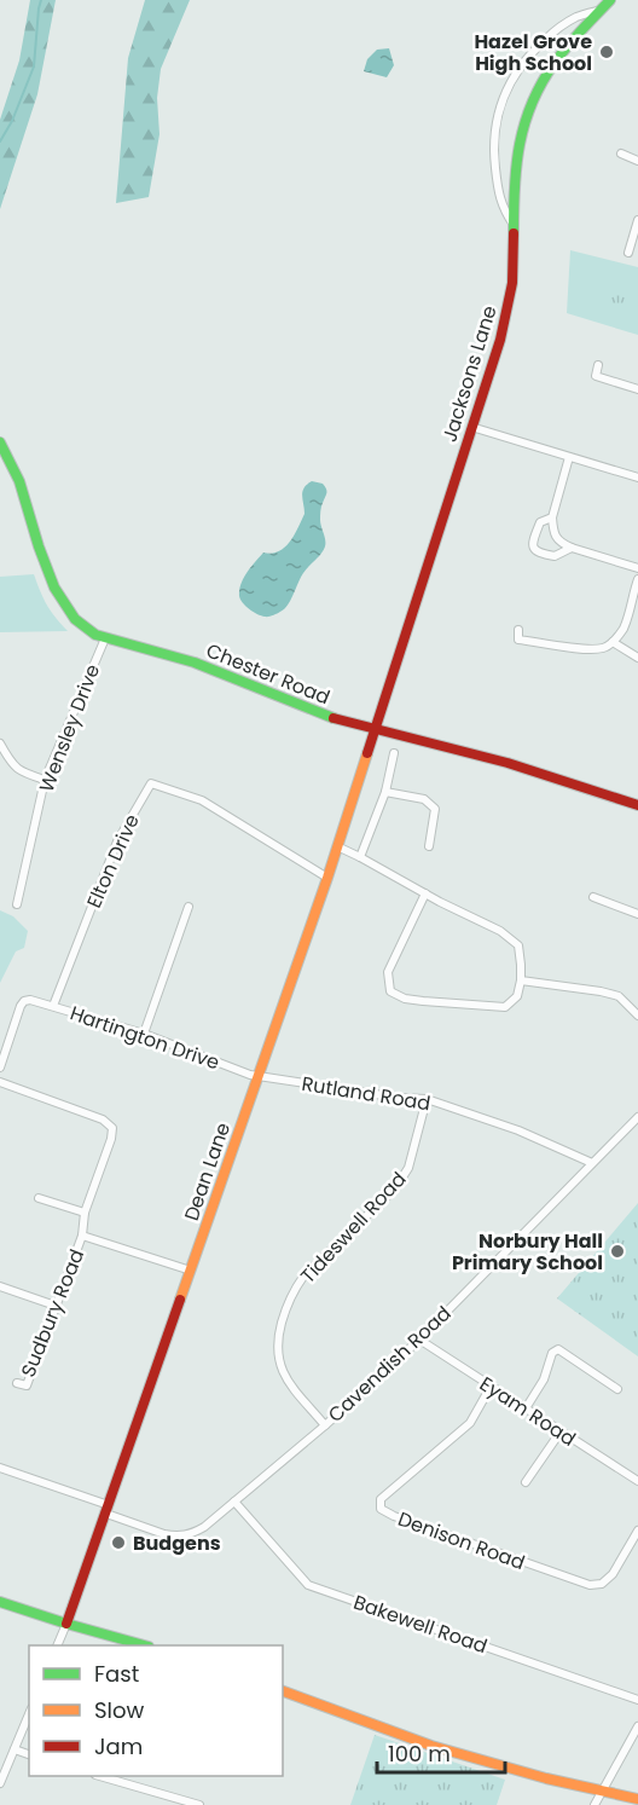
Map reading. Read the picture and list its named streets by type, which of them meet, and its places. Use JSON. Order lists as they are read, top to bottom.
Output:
{
  "streets": {
    "main road": ["Jacksons Lane", "Chester Road", "Dean Lane"],
    "street": [
      "Wensley Drive",
      "Elton Drive",
      "Hartington Drive",
      "Rutland Road",
      "Tideswell Road",
      "Sudbury Road",
      "Cavendish Road",
      "Eyam Road",
      "Denison Road",
      "Bakewell Road"
    ]
  },
  "crossings": [
    ["Jacksons Lane", "Chester Road"],
    ["Jacksons Lane", "Dean Lane"],
    ["Chester Road", "Wensley Drive"],
    ["Chester Road", "Dean Lane"],
    ["Elton Drive", "Hartington Drive"],
    ["Elton Drive", "Dean Lane"],
    ["Hartington Drive", "Rutland Road"],
    ["Hartington Drive", "Dean Lane"],
    ["Rutland Road", "Dean Lane"],
    ["Rutland Road", "Tideswell Road"],
    ["Rutland Road", "Cavendish Road"],
    ["Dean Lane", "Cavendish Road"],
    ["Tideswell Road", "Cavendish Road"],
    ["Cavendish Road", "Eyam Road"],
    ["Cavendish Road", "Bakewell Road"],
    ["Eyam Road", "Denison Road"]
  ],
  "places": ["Hazel Grove High School", "Norbury Hall Primary School", "Budgens"],
  "legend": ["Fast", "Slow", "Jam"],
  "scale_bar": "100 m"
}
